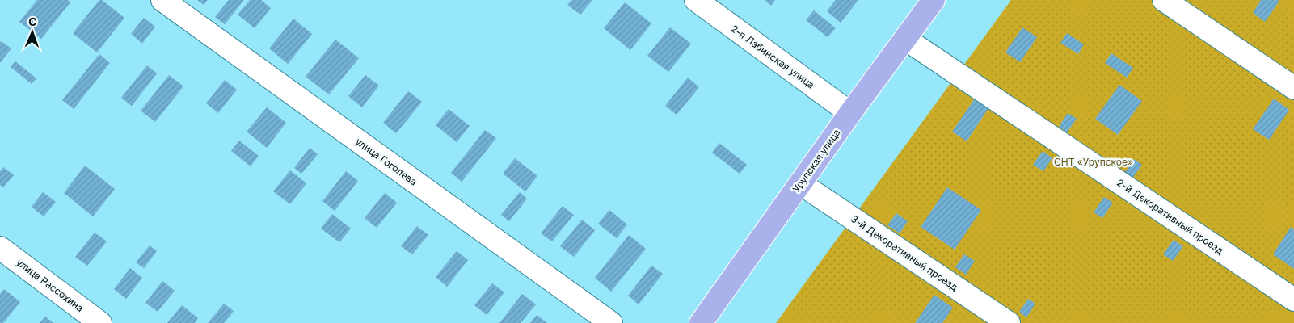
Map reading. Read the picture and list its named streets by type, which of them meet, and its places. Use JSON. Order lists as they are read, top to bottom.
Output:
{
  "streets": {
    "main road": ["Урупская улица"],
    "street": [
      "2-я Лабинская улица",
      "улица Гоголева",
      "2-й Декоративный проезд",
      "3-й Декоративный проезд",
      "улица Рассохина"
    ]
  },
  "crossings": [
    ["2-я Лабинская улица", "Урупская улица"],
    ["Урупская улица", "2-й Декоративный проезд"],
    ["Урупская улица", "3-й Декоративный проезд"]
  ],
  "parks": ["СНТ «Урупское»"],
  "north": "top"
}
